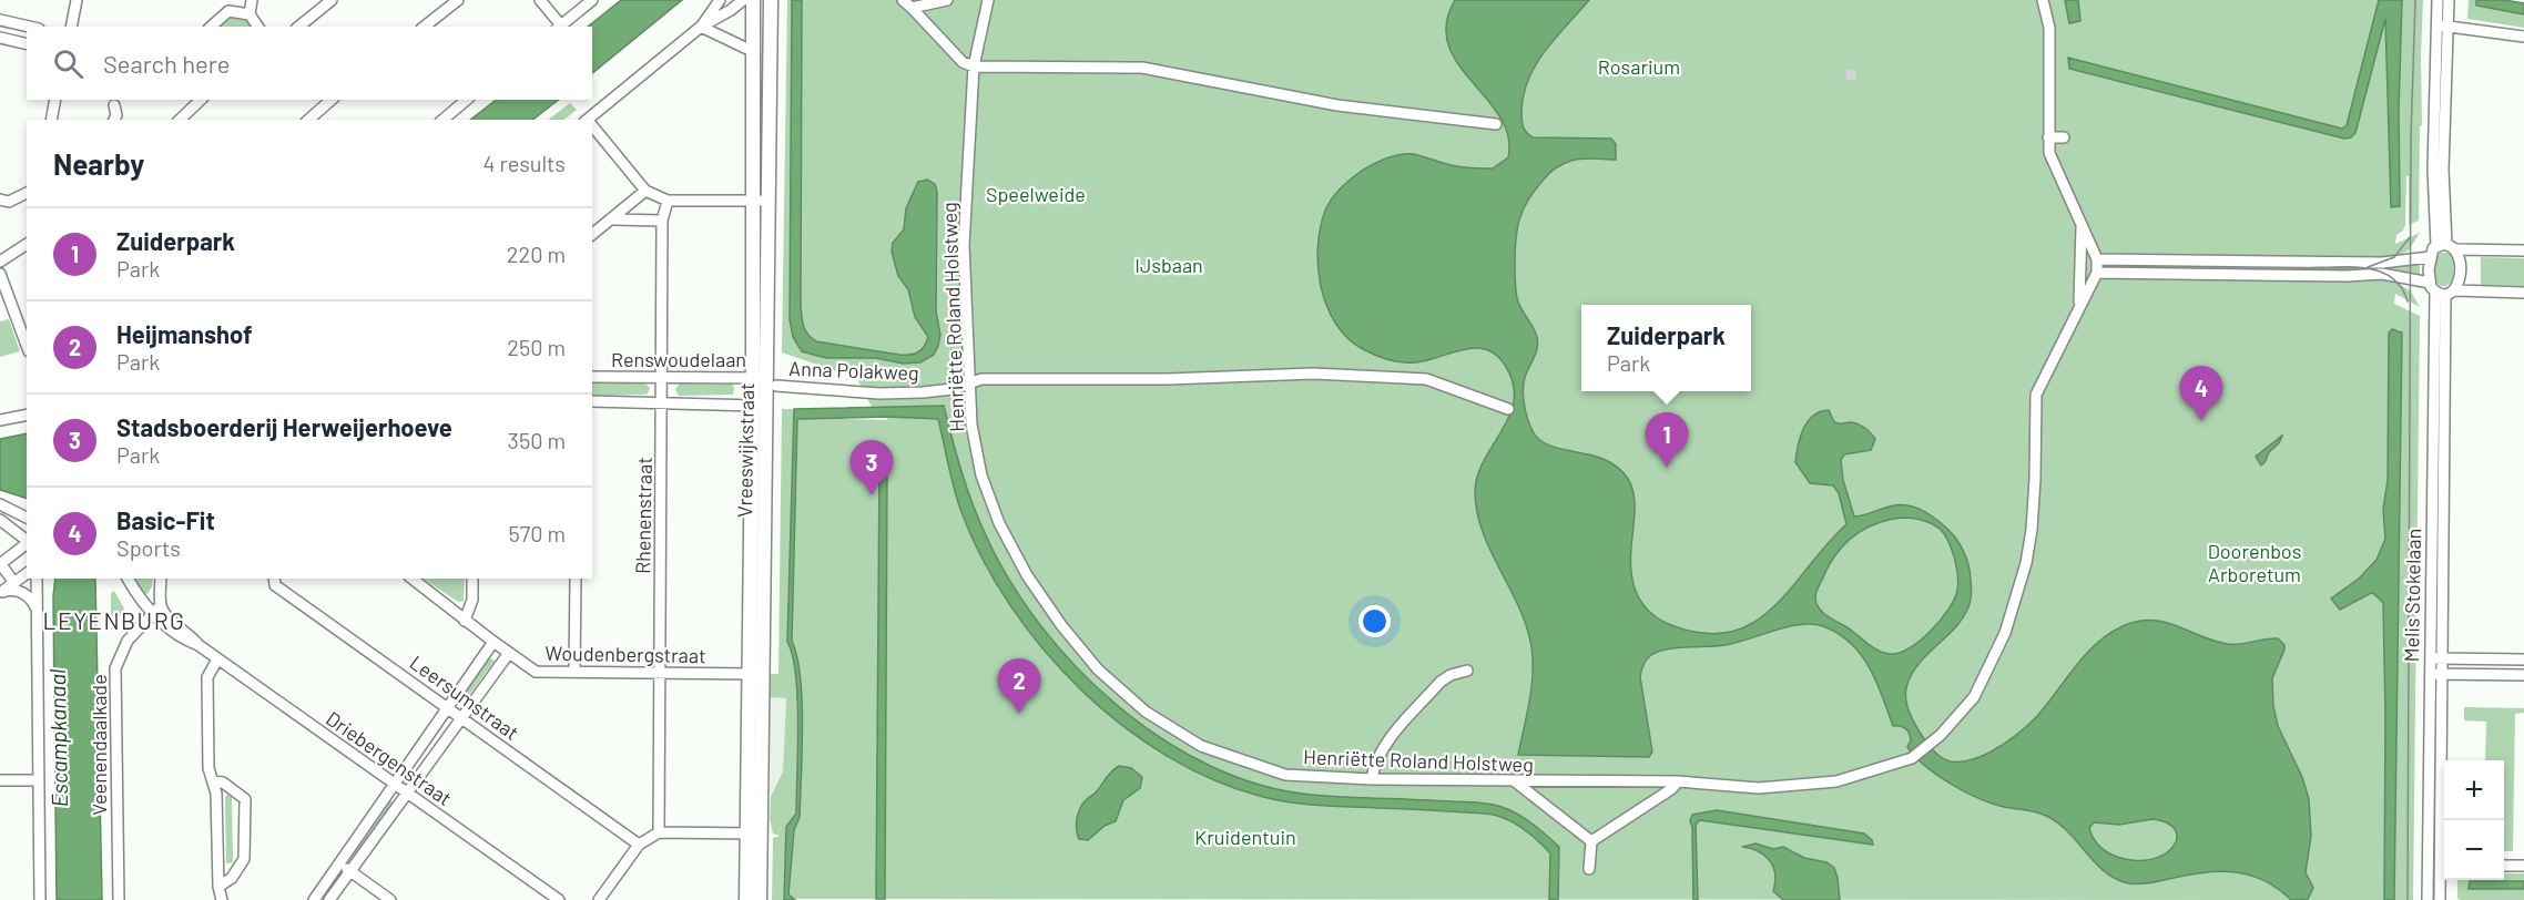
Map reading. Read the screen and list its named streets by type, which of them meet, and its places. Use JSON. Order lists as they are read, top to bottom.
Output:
{
  "streets": {
    "main road": ["Vreeswijkstraat"],
    "street": [
      "Henriëtte Roland Holstweg",
      "Renswoudelaan",
      "Anna Polakweg",
      "Rhenenstraat",
      "Melis Stokelaan",
      "Woudenbergstraat",
      "Leersumstraat",
      "Veenendaalkade",
      "Driebergenstraat"
    ]
  },
  "crossings": [
    ["Henriëtte Roland Holstweg", "Anna Polakweg"],
    ["Renswoudelaan", "Anna Polakweg"],
    ["Renswoudelaan", "Vreeswijkstraat"],
    ["Renswoudelaan", "Rhenenstraat"],
    ["Anna Polakweg", "Vreeswijkstraat"],
    ["Vreeswijkstraat", "Woudenbergstraat"],
    ["Rhenenstraat", "Woudenbergstraat"],
    ["Veenendaalkade", "Driebergenstraat"]
  ],
  "districts": ["LEYENBURG"],
  "water": ["Escampkanaal"],
  "parks": [
    "Rosarium",
    "Speelweide",
    "IJsbaan",
    "Doorenbos Arboretum",
    "Kruidentuin"
  ],
  "page": {
    "search": "Search here",
    "heading": ["Nearby", "4 results"],
    "list": [
      {
        "mark": "1",
        "name": "Zuiderpark",
        "note": "Park",
        "value": "220 m"
      },
      {
        "mark": "2",
        "name": "Heijmanshof",
        "note": "Park",
        "value": "250 m"
      },
      {
        "mark": "3",
        "name": "Stadsboerderij Herweijerhoeve",
        "note": "Park",
        "value": "350 m"
      },
      {
        "mark": "4",
        "name": "Basic-Fit",
        "note": "Sports",
        "value": "570 m"
      }
    ],
    "popup": ["Zuiderpark", "Park"],
    "pins": [
      "4",
      "1",
      "3",
      "2"
    ],
    "map_buttons": ["+", "−"]
  }
}
